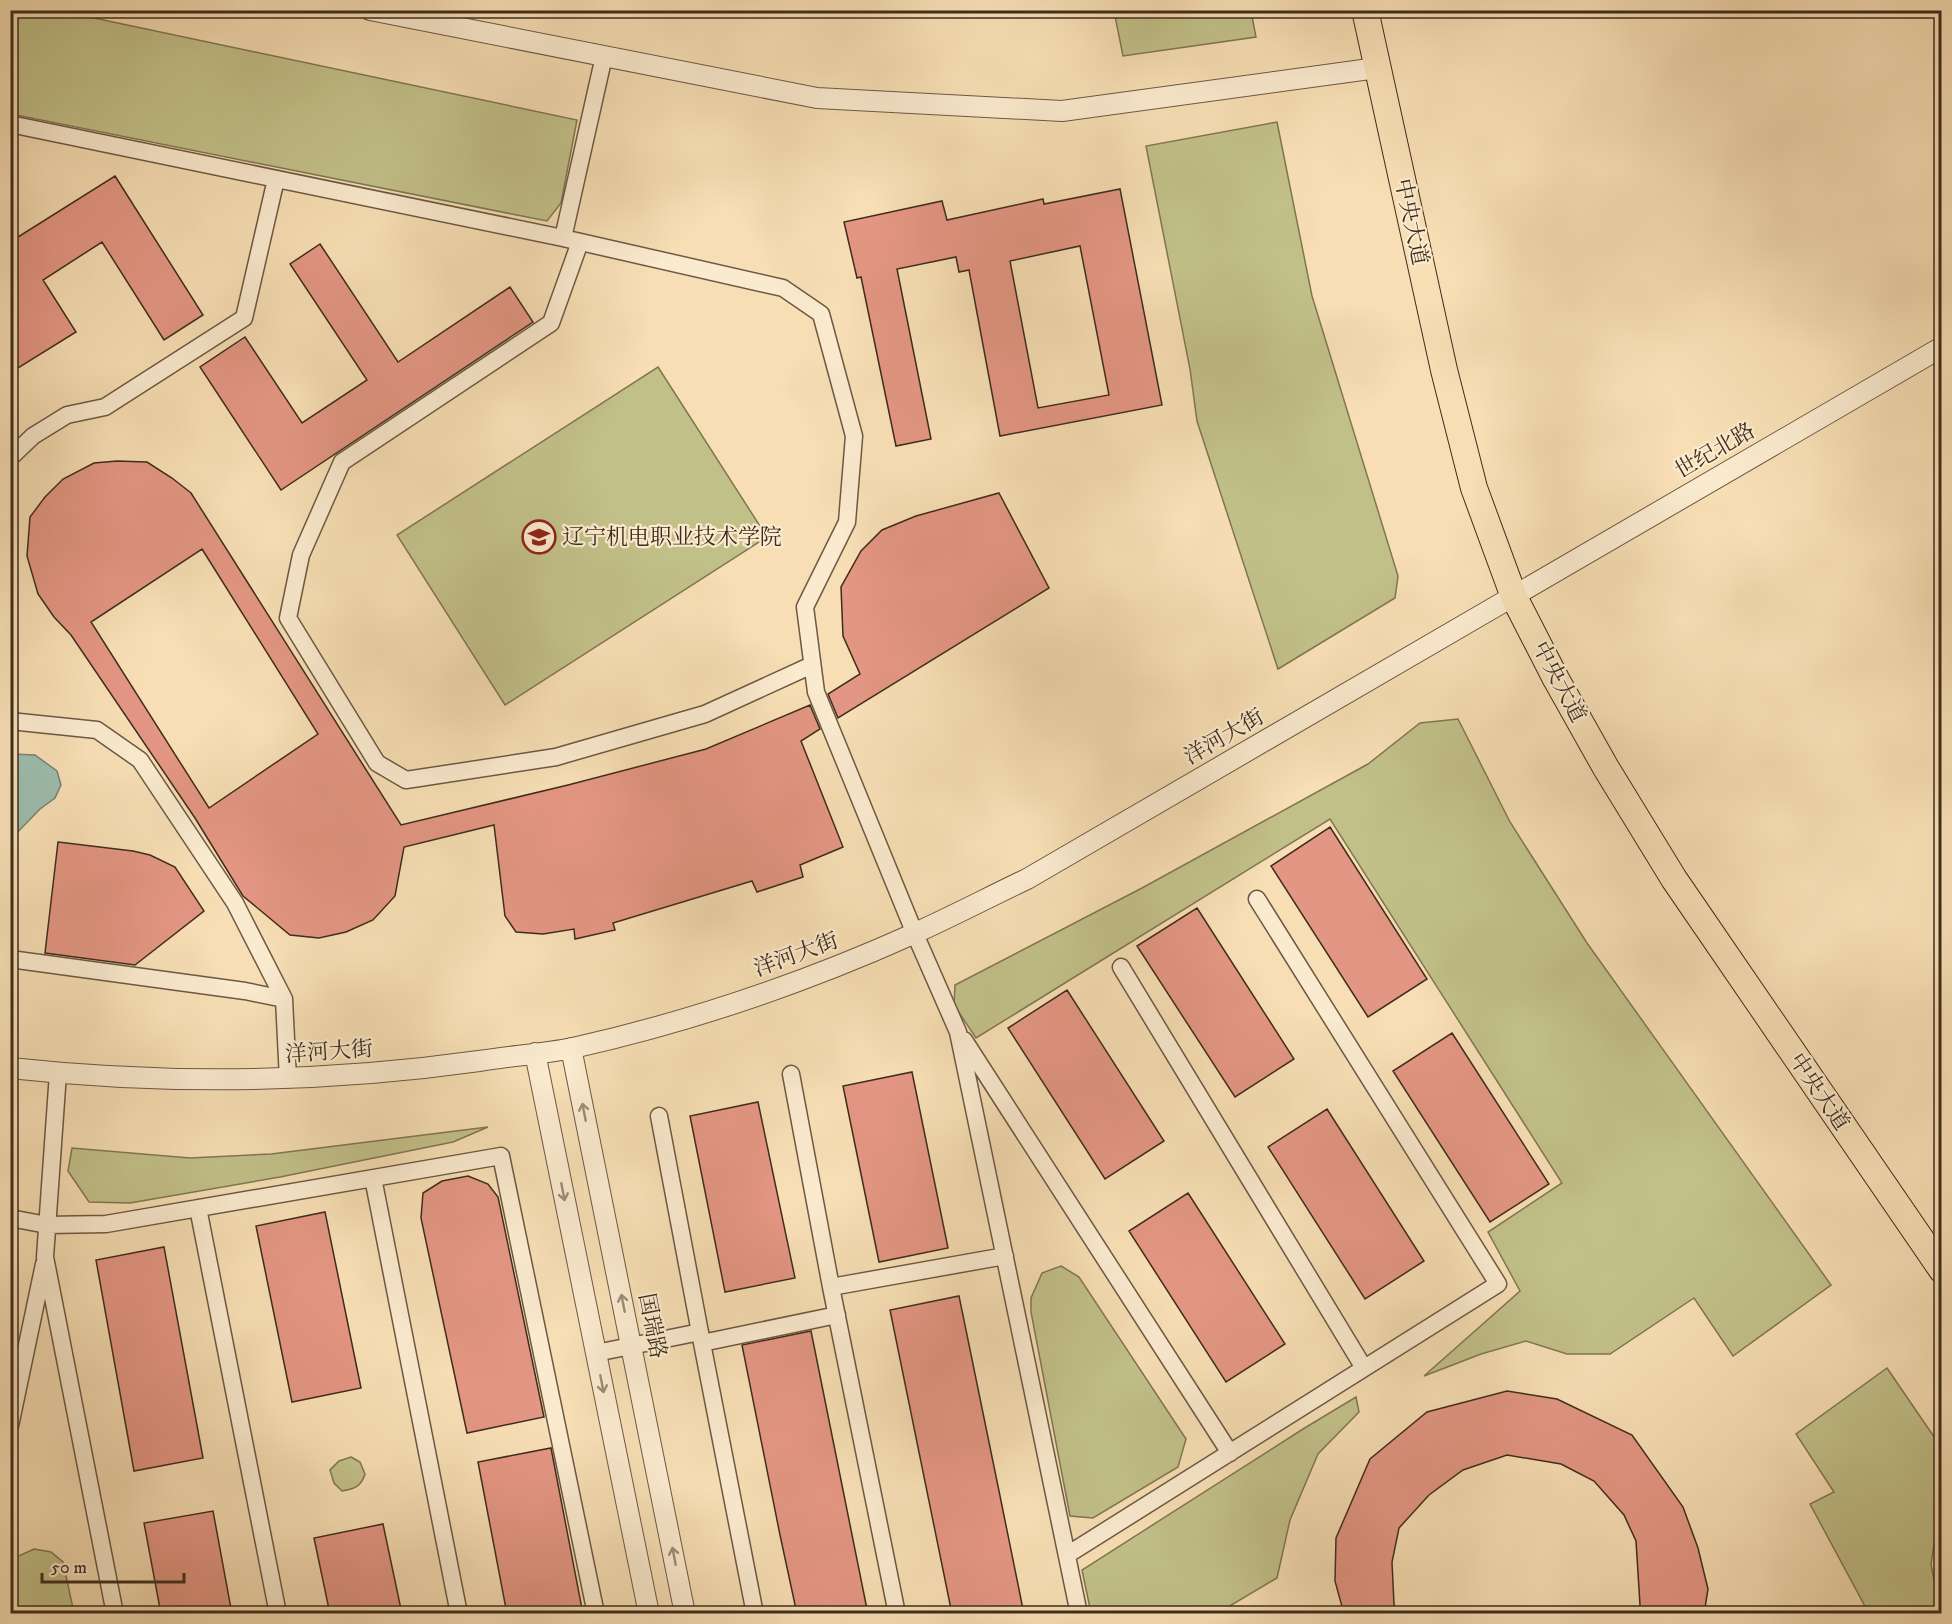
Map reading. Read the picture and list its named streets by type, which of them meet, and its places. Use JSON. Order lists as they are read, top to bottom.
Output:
{
  "streets": {
    "main road": ["中央大道"],
    "street": ["世纪北路", "洋河大街", "国瑞路"]
  },
  "crossings": [
    ["中央大道", "世纪北路"],
    ["中央大道", "洋河大街"],
    ["世纪北路", "洋河大街"],
    ["洋河大街", "国瑞路"]
  ],
  "places": {
    "school or university": ["辽宁机电职业技术学院"]
  },
  "scale_bar": "50 m"
}
